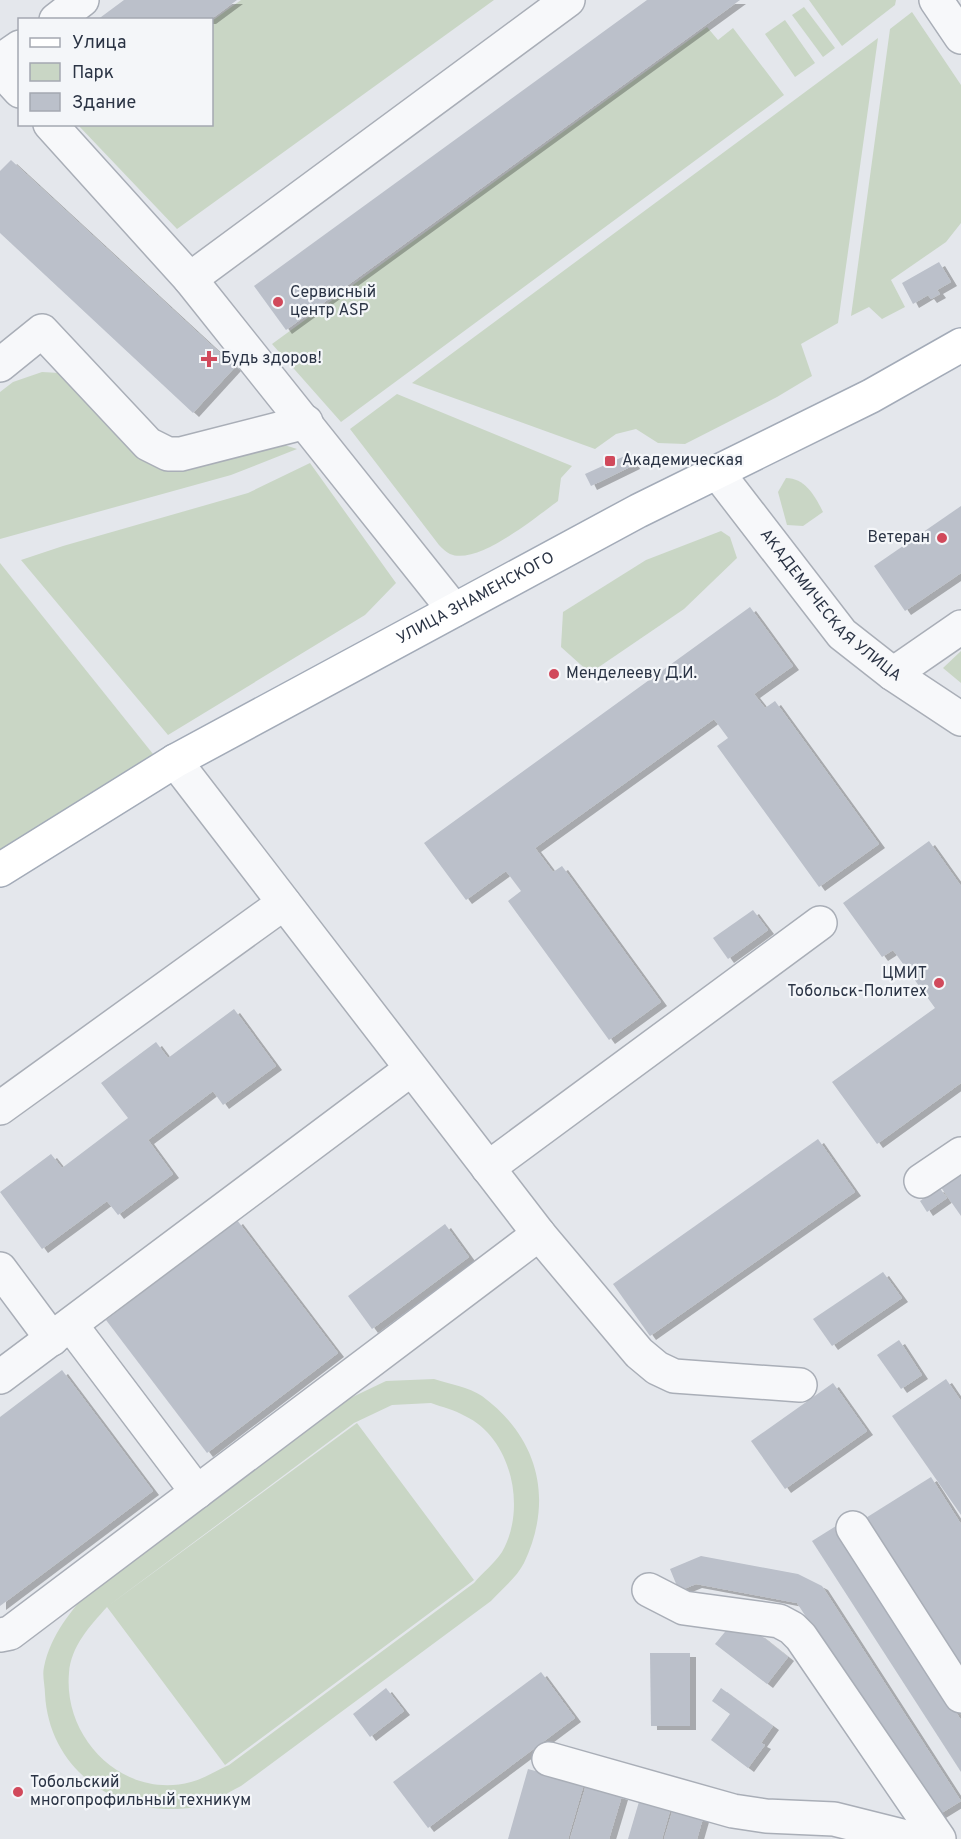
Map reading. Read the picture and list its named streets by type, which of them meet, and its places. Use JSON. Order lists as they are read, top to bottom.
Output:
{
  "streets": {
    "main road": ["УЛИЦА ЗНАМЕНСКОГО"],
    "street": ["АКАДЕМИЧЕСКАЯ УЛИЦА"]
  },
  "crossings": [
    ["УЛИЦА ЗНАМЕНСКОГО", "АКАДЕМИЧЕСКАЯ УЛИЦА"]
  ],
  "places": {
    "other": [
      "Сервисный центр ASP",
      "Ветеран",
      "Менделееву Д.И.",
      "ЦМИТ Тобольск-Политех",
      "Тобольский многопрофильный техникум"
    ],
    "health": ["Будь здоров!"],
    "transit": ["Академическая"]
  },
  "legend": ["Улица", "Парк", "Здание"]
}
